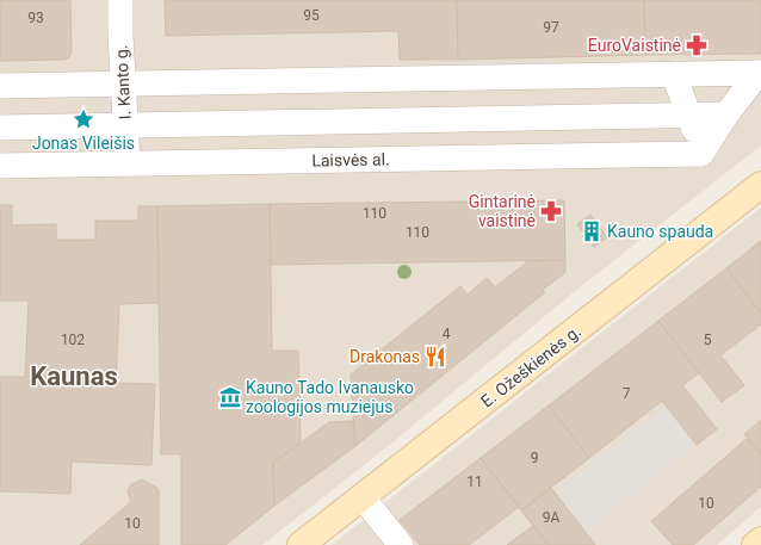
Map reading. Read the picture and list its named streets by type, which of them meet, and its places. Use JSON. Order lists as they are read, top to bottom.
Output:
{
  "streets": {
    "street": ["I. Kanto g.", "Laisvės al.", "E. Ožeškienės g."]
  },
  "crossings": [
    ["I. Kanto g.", "Laisvės al."]
  ],
  "districts": ["Kaunas"],
  "places": {
    "pharmacy": ["EuroVaistinė", "Gintarinė vaistinė"],
    "place": ["Jonas Vileišis"],
    "building": ["Kauno spauda"],
    "restaurant": ["Drakonas"],
    "museum": ["Kauno Tado Ivanausko zoologijos muziejus"]
  },
  "house_numbers": [
    "95",
    "93",
    "97",
    "110",
    "110",
    "4",
    "102",
    "5",
    "7",
    "9",
    "11",
    "10",
    "9A",
    "10"
  ]
}
